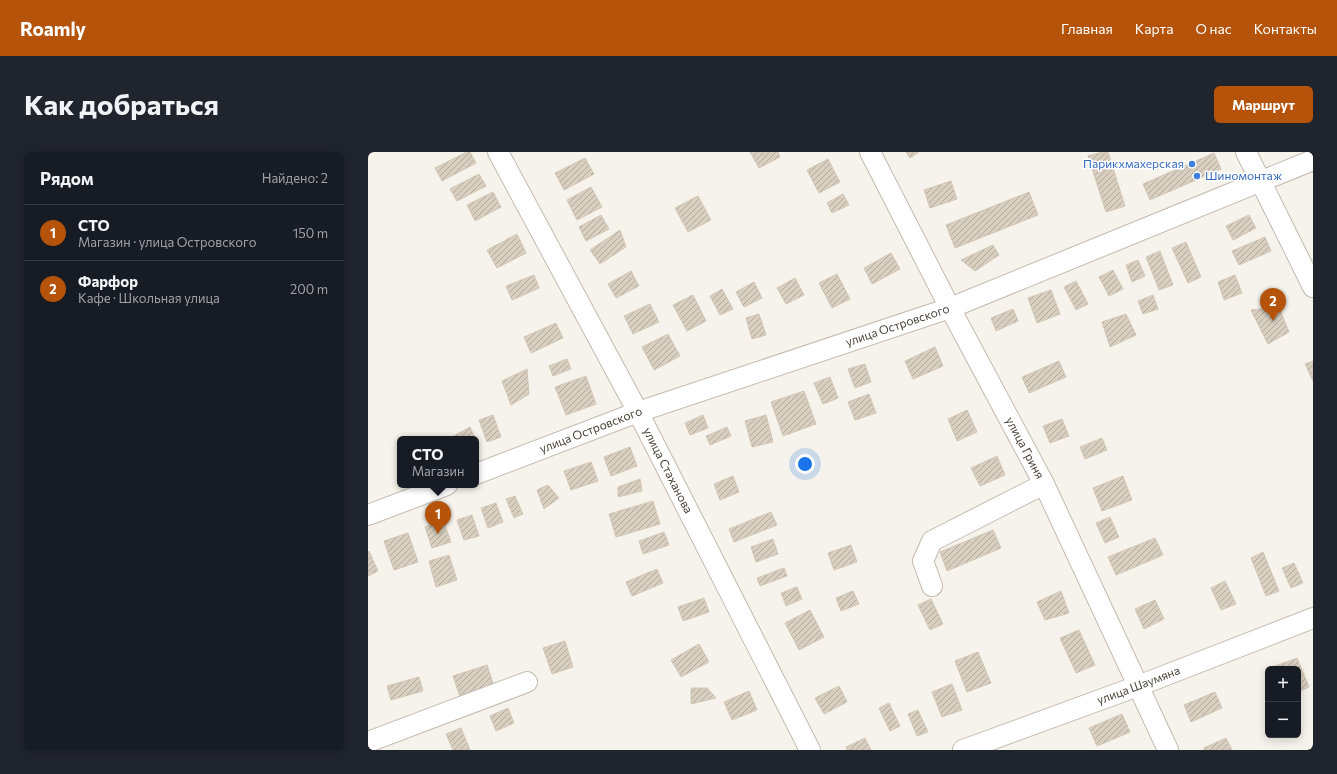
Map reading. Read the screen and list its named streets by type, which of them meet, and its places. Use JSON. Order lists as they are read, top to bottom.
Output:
{
  "streets": {
    "street": [
      "улица Островского",
      "улица Гриня",
      "улица Стаханова",
      "улица Шаумяна"
    ]
  },
  "crossings": [
    ["улица Островского", "улица Гриня"],
    ["улица Островского", "улица Стаханова"],
    ["улица Гриня", "улица Шаумяна"]
  ],
  "places": ["Парикхмахерская", "Шиномонтаж"],
  "page": {
    "header": "Roamly",
    "nav": [
      "Главная",
      "Карта",
      "О нас",
      "Контакты"
    ],
    "buttons": "Маршрут",
    "title": "Как добраться",
    "heading": ["Рядом", "Найдено: 2"],
    "list": [
      {
        "mark": "1",
        "name": "СТО",
        "note": "Магазин · улица Островского",
        "value": "150 m"
      },
      {
        "mark": "2",
        "name": "Фарфор",
        "note": "Кафе · Школьная улица",
        "value": "200 m"
      }
    ],
    "pins": ["2", "1"],
    "popup": ["СТО", "Магазин"],
    "map_buttons": ["+", "−"]
  }
}
